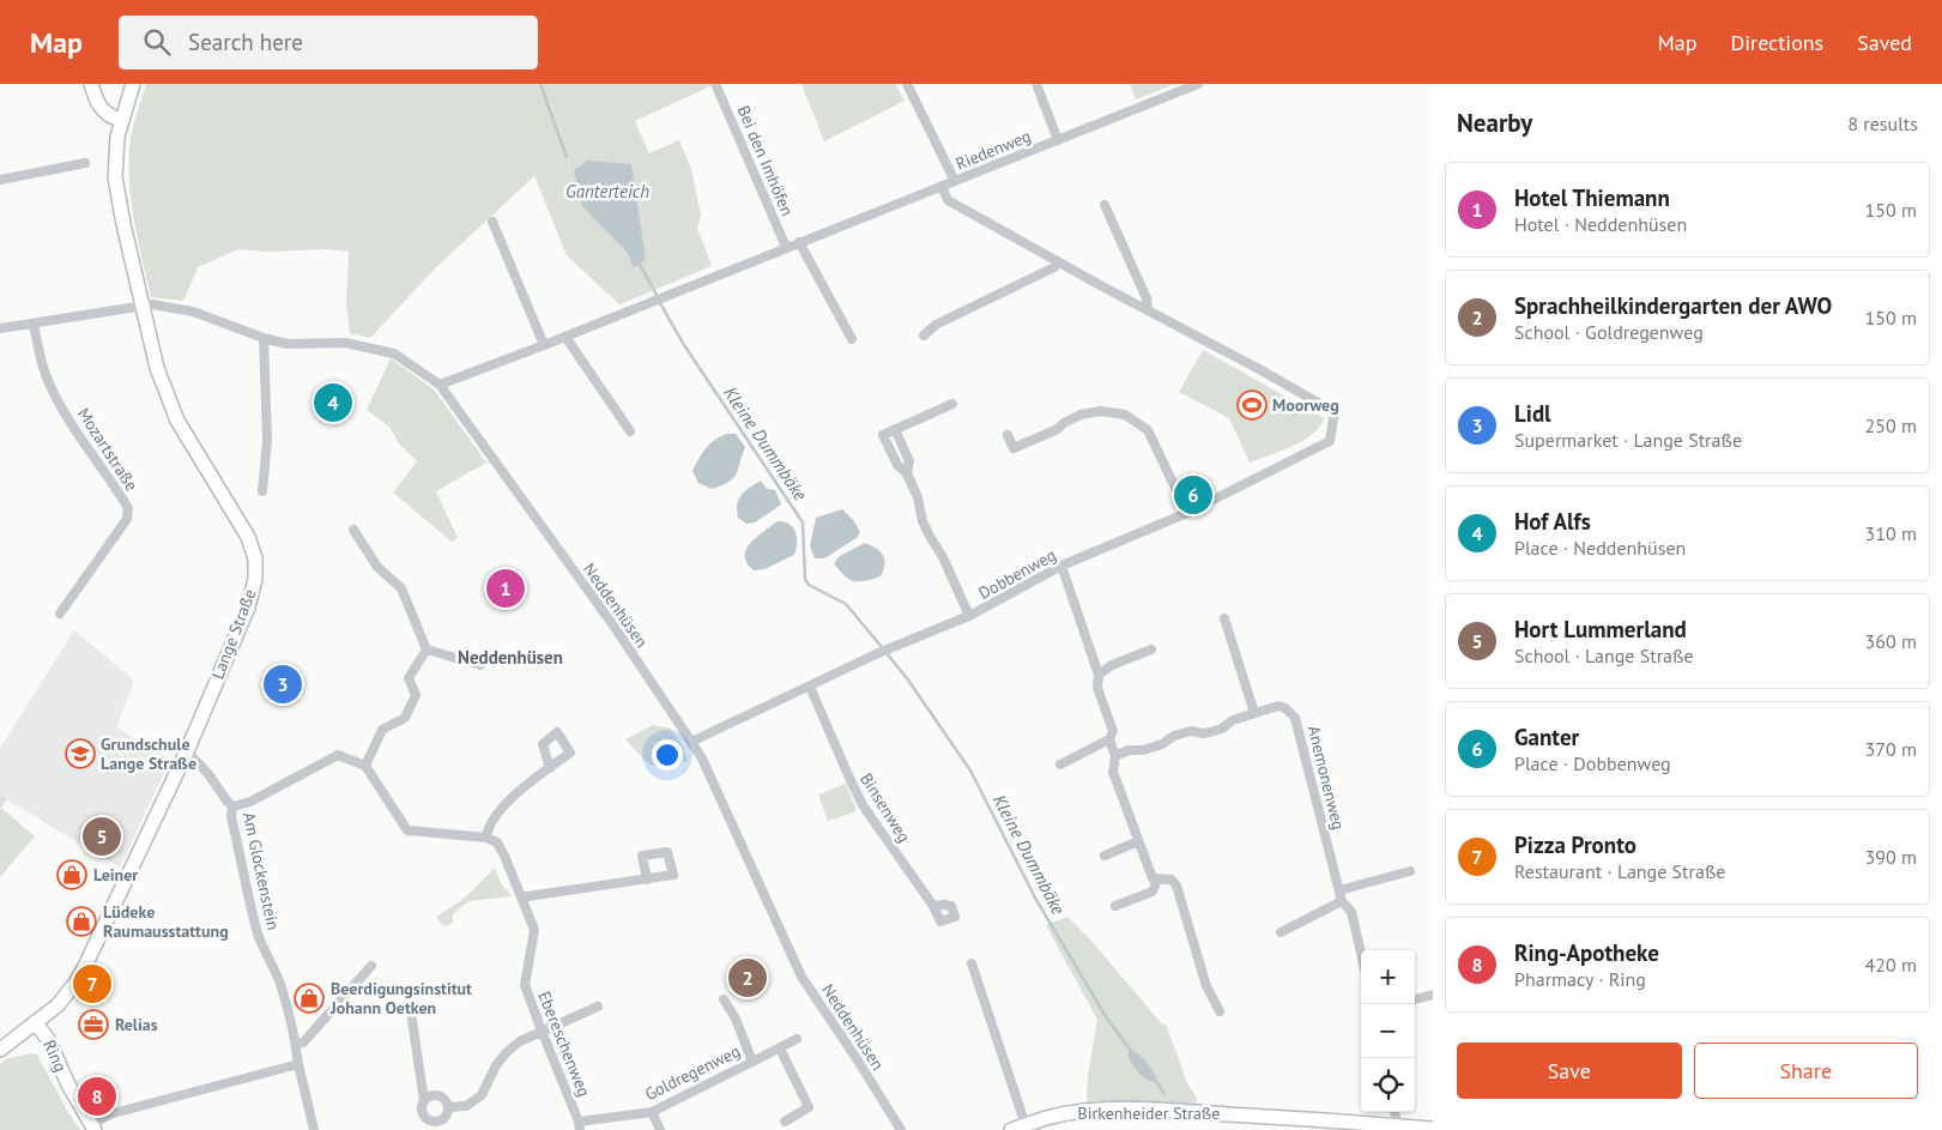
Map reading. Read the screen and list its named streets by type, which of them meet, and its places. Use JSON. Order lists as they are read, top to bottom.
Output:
{
  "streets": {
    "street": [
      "Riedenweg",
      "Bei den Imhöfen",
      "Mozartstraße",
      "Dobbenweg",
      "Neddenhüsen",
      "Lange Straße",
      "Anemonenweg",
      "Binsenweg",
      "Am Glockenstein",
      "Ebereschenweg",
      "Ring",
      "Goldregenweg",
      "Birkenheider Straße"
    ]
  },
  "crossings": [
    ["Riedenweg", "Bei den Imhöfen"],
    ["Riedenweg", "Neddenhüsen"],
    ["Mozartstraße", "Neddenhüsen"],
    ["Dobbenweg", "Neddenhüsen"],
    ["Dobbenweg", "Binsenweg"],
    ["Neddenhüsen", "Lange Straße"],
    ["Lange Straße", "Am Glockenstein"],
    ["Lange Straße", "Ring"],
    ["Ebereschenweg", "Goldregenweg"]
  ],
  "districts": ["Neddenhüsen"],
  "water": ["Ganterteich", "Kleine Dummbäke"],
  "places": {
    "sports": ["Moorweg"],
    "school or university": ["Grundschule Lange Straße"],
    "shop": ["Leiner", "Lüdeke Raumausstattung", "Beerdigungsinstitut Johann Oetken"],
    "office": ["Relias"]
  },
  "page": {
    "header": "Map",
    "search": "Search here",
    "nav": ["Map", "Directions", "Saved"],
    "heading": ["Nearby", "8 results"],
    "list": [
      {
        "mark": "1",
        "name": "Hotel Thiemann",
        "note": "Hotel · Neddenhüsen",
        "value": "150 m"
      },
      {
        "mark": "2",
        "name": "Sprachheilkindergarten der AWO",
        "note": "School · Goldregenweg",
        "value": "150 m"
      },
      {
        "mark": "3",
        "name": "Lidl",
        "note": "Supermarket · Lange Straße",
        "value": "250 m"
      },
      {
        "mark": "4",
        "name": "Hof Alfs",
        "note": "Place · Neddenhüsen",
        "value": "310 m"
      },
      {
        "mark": "5",
        "name": "Hort Lummerland",
        "note": "School · Lange Straße",
        "value": "360 m"
      },
      {
        "mark": "6",
        "name": "Ganter",
        "note": "Place · Dobbenweg",
        "value": "370 m"
      },
      {
        "mark": "7",
        "name": "Pizza Pronto",
        "note": "Restaurant · Lange Straße",
        "value": "390 m"
      },
      {
        "mark": "8",
        "name": "Ring-Apotheke",
        "note": "Pharmacy · Ring",
        "value": "420 m"
      }
    ],
    "pins": [
      "4",
      "6",
      "1",
      "3",
      "5",
      "2",
      "7",
      "8"
    ],
    "map_buttons": ["+", "−"],
    "buttons": ["Save", "Share"]
  }
}
